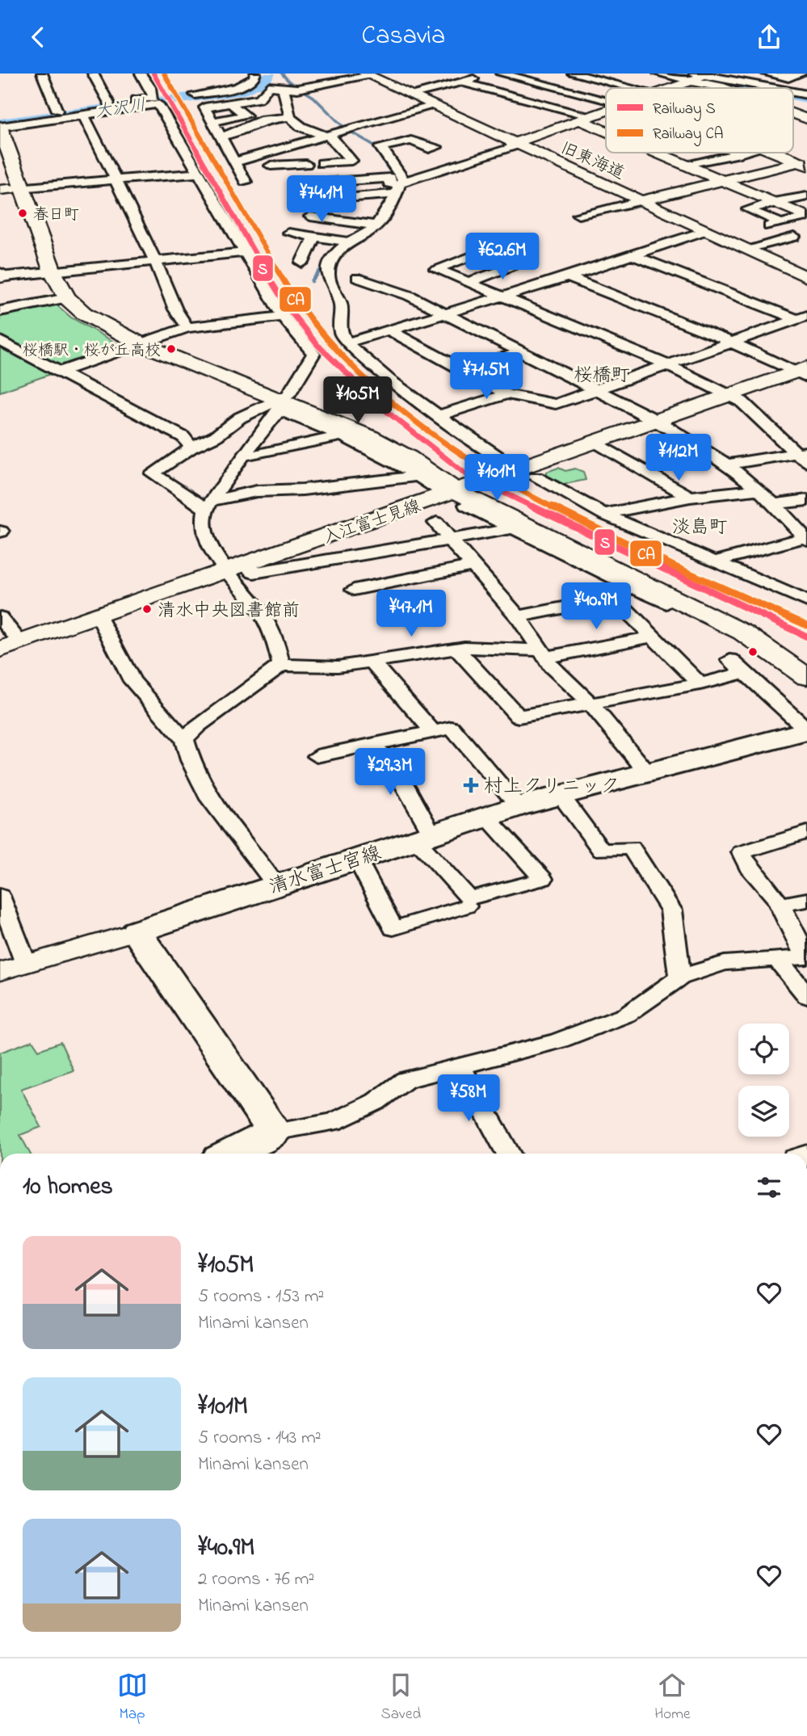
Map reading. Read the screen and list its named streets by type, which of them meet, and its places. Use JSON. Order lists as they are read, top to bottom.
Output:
{
  "streets": {
    "main road": ["入江富士見線", "清水富士宮線"],
    "street": ["旧東海道"]
  },
  "districts": ["桜橋町", "淡島町"],
  "water": ["大沢川"],
  "places": {
    "other": ["春日町", "桜橋駅・桜が丘高校", "清水中央図書館前"],
    "health": ["村上クリニック"]
  },
  "lines": ["rail line S", "rail line CA"],
  "legend": ["Railway S", "Railway CA"],
  "page": {
    "header": "Casavia",
    "price": [
      "¥74.1M",
      "¥62.6M",
      "¥71.5M",
      "¥105M",
      "¥112M",
      "¥101M",
      "¥40.9M",
      "¥47.1M",
      "¥29.3M",
      "¥58M"
    ],
    "heading": "10 homes",
    "list": [
      {
        "name": "¥105M",
        "note": "5 rooms · 153 m² · Minami kansen"
      },
      {
        "name": "¥101M",
        "note": "5 rooms · 143 m² · Minami kansen"
      },
      {
        "name": "¥40.9M",
        "note": "2 rooms · 76 m² · Minami kansen"
      }
    ],
    "tabs": ["Map", "Saved", "Home"]
  }
}
